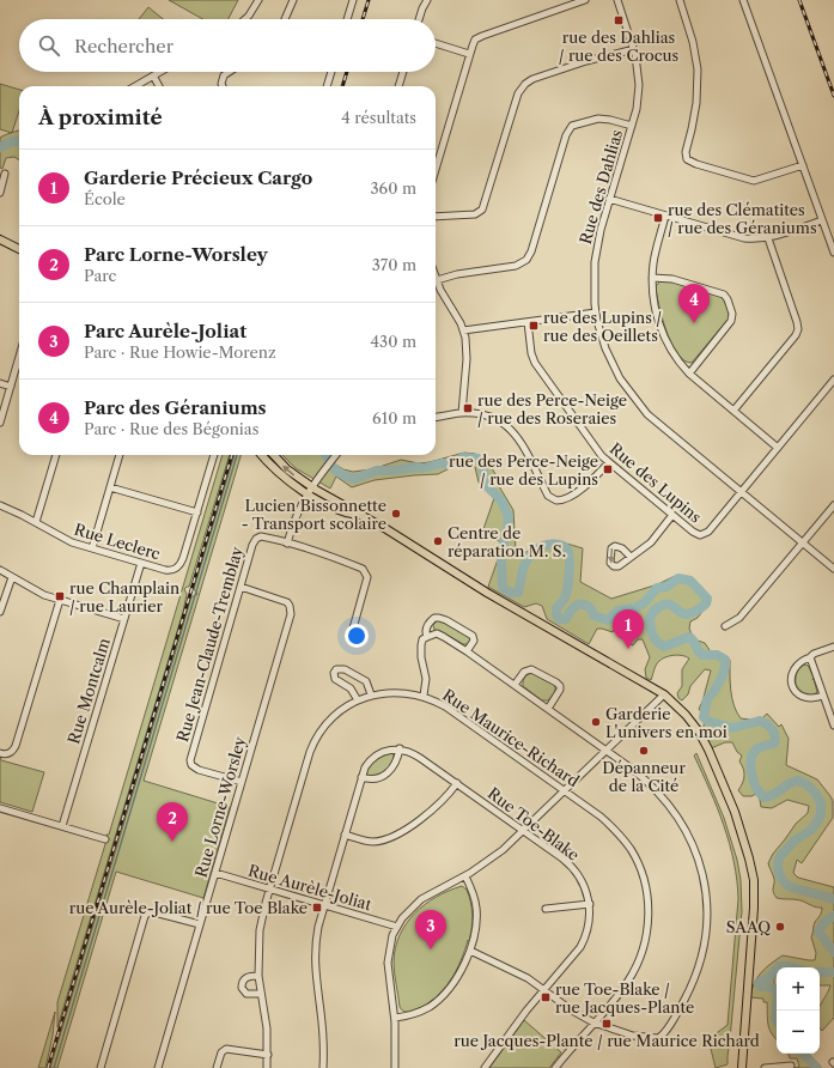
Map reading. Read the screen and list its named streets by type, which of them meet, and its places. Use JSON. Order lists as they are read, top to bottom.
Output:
{
  "streets": {
    "street": [
      "Rue des Dahlias",
      "Rue des Lupins",
      "Rue Leclerc",
      "Rue Jean-Claude-Tremblay",
      "Rue Montcalm",
      "Rue Maurice-Richard",
      "Rue Lorne-Worsley",
      "Rue Toe-Blake",
      "Rue Aurèle-Joliat"
    ]
  },
  "crossings": [
    ["Rue des Dahlias", "Rue des Lupins"],
    ["Rue Leclerc", "Rue Montcalm"],
    ["Rue Jean-Claude-Tremblay", "Rue Lorne-Worsley"],
    ["Rue Maurice-Richard", "Rue Aurèle-Joliat"],
    ["Rue Lorne-Worsley", "Rue Aurèle-Joliat"]
  ],
  "places": {
    "transit": [
      "rue des Dahlias / rue des Crocus",
      "rue des Clématites / rue des Géraniums",
      "rue des Lupins / rue des Oeillets",
      "rue des Perce-Neige / rue des Roseraies",
      "rue des Perce-Neige / rue des Lupins",
      "rue Champlain / rue Laurier",
      "rue Aurèle-Joliat / rue Toe Blake",
      "rue Toe-Blake / rue Jacques-Plante",
      "rue Jacques-Plante / rue Maurice Richard"
    ],
    "other": [
      "Lucien Bissonnette - Transport scolaire",
      "Centre de réparation M. S.",
      "Garderie L'univers en moi",
      "Dépanneur de la Cité",
      "SAAQ"
    ]
  },
  "page": {
    "search": "Rechercher",
    "heading": ["À proximité", "4 résultats"],
    "list": [
      {
        "mark": "1",
        "name": "Garderie Précieux Cargo",
        "note": "École",
        "value": "360 m"
      },
      {
        "mark": "2",
        "name": "Parc Lorne-Worsley",
        "note": "Parc",
        "value": "370 m"
      },
      {
        "mark": "3",
        "name": "Parc Aurèle-Joliat",
        "note": "Parc · Rue Howie-Morenz",
        "value": "430 m"
      },
      {
        "mark": "4",
        "name": "Parc des Géraniums",
        "note": "Parc · Rue des Bégonias",
        "value": "610 m"
      }
    ],
    "pins": [
      "4",
      "1",
      "2",
      "3"
    ],
    "map_buttons": ["+", "−"]
  }
}
